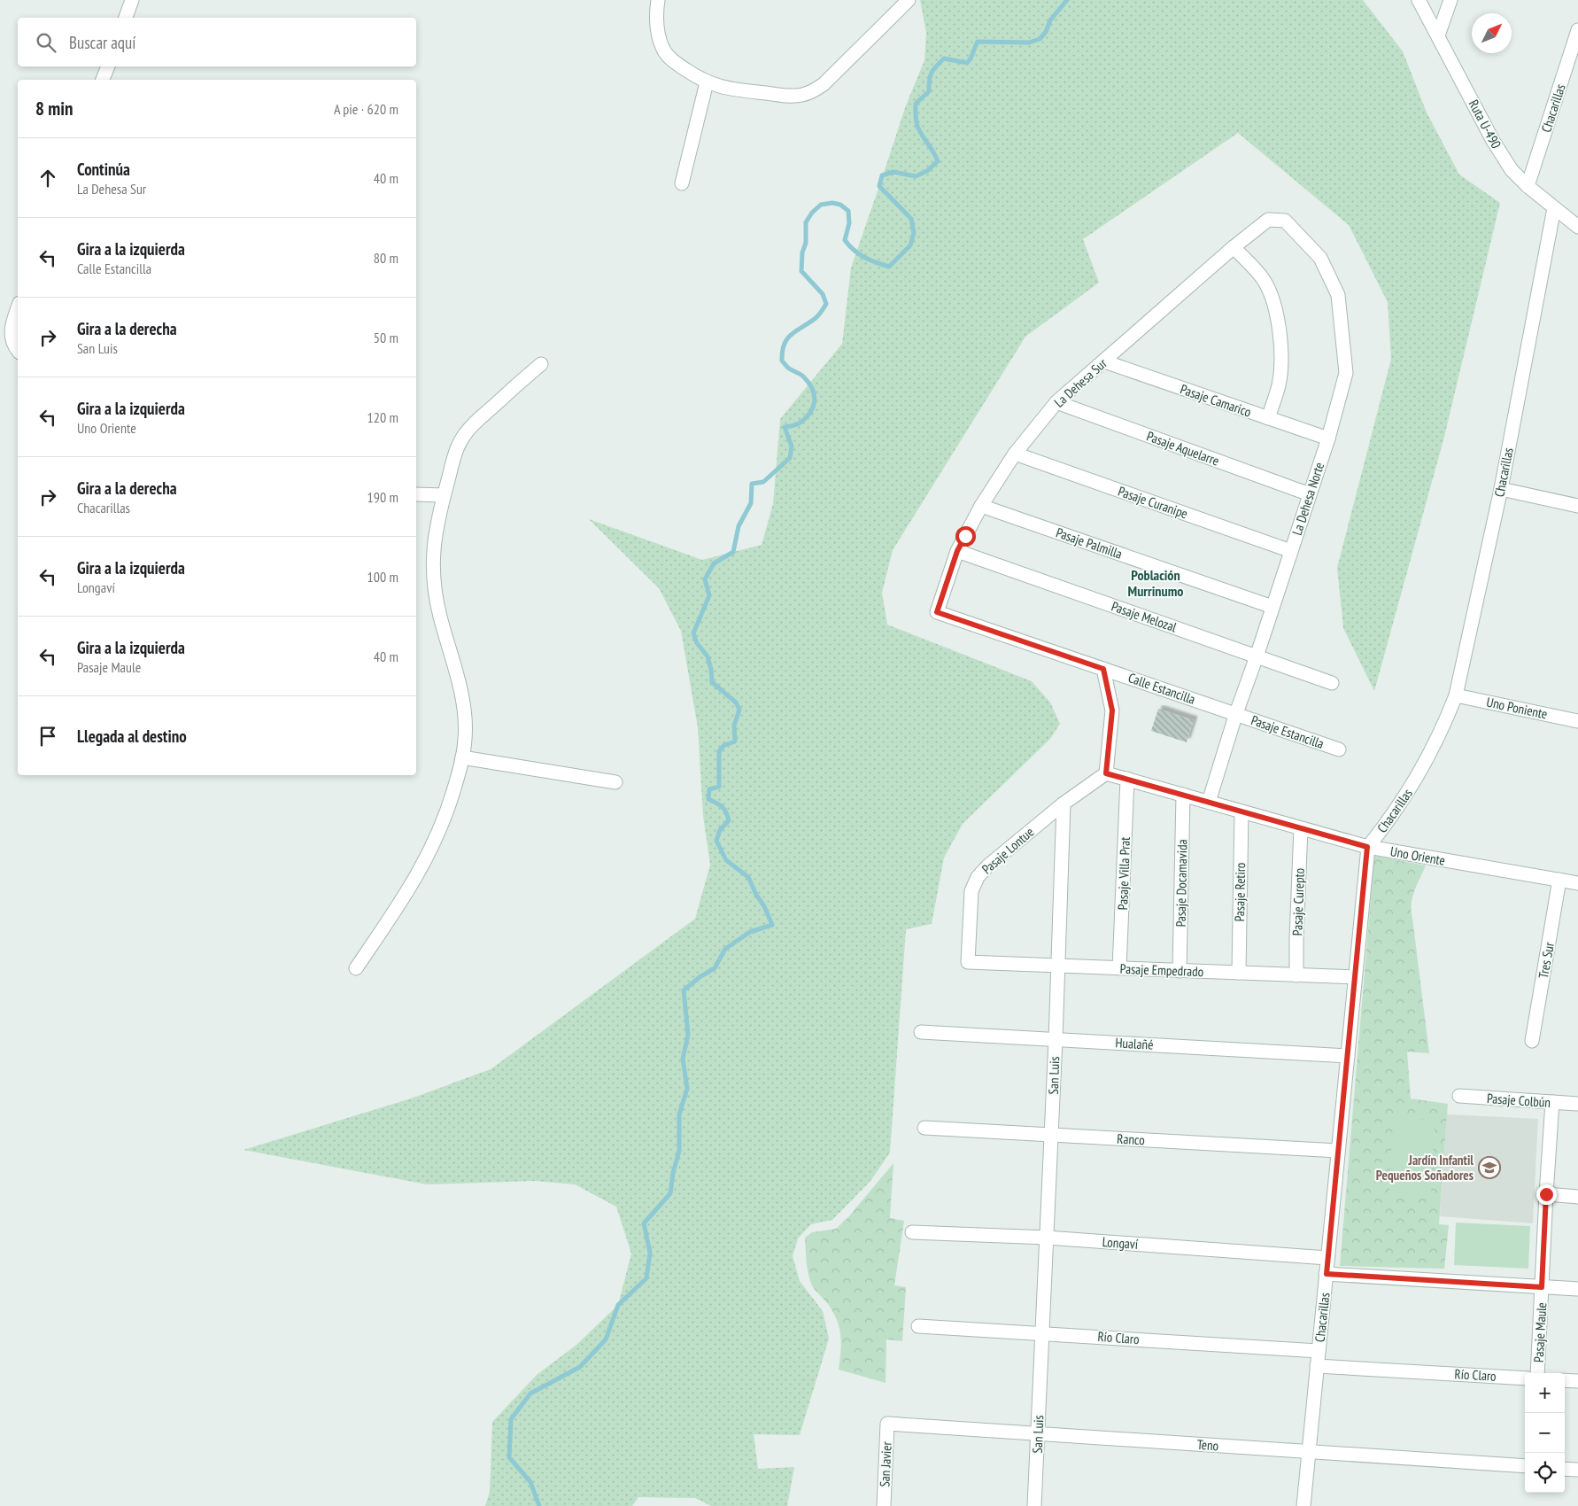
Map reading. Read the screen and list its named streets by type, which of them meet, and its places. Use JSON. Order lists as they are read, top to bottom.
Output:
{
  "streets": {
    "street": [
      "Chacarillas",
      "Ruta U-490",
      "La Dehesa Sur",
      "Pasaje Camarico",
      "Pasaje Aquelarre",
      "La Dehesa Norte",
      "Pasaje Curanipe",
      "Pasaje Palmilla",
      "Pasaje Melozal",
      "Calle Estancilla",
      "Uno Poniente",
      "Pasaje Estancilla",
      "Pasaje Lontue",
      "Uno Oriente",
      "Pasaje Villa Prat",
      "Pasaje Docamavida",
      "Pasaje Retiro",
      "Pasaje Curepto",
      "Tres Sur",
      "Pasaje Empedrado",
      "Hualañé",
      "San Luis",
      "Pasaje Colbún",
      "Ranco",
      "Longaví",
      "Pasaje Maule",
      "Río Claro",
      "Teno",
      "San Javier"
    ]
  },
  "crossings": [
    ["Chacarillas", "Ruta U-490"],
    ["Chacarillas", "Uno Poniente"],
    ["Chacarillas", "Uno Oriente"],
    ["Chacarillas", "Pasaje Empedrado"],
    ["Chacarillas", "Hualañé"],
    ["Chacarillas", "Ranco"],
    ["Chacarillas", "Longaví"],
    ["Chacarillas", "Río Claro"],
    ["Chacarillas", "Teno"],
    ["La Dehesa Sur", "Pasaje Camarico"],
    ["La Dehesa Sur", "Pasaje Aquelarre"],
    ["La Dehesa Sur", "La Dehesa Norte"],
    ["La Dehesa Sur", "Pasaje Curanipe"],
    ["La Dehesa Sur", "Pasaje Palmilla"],
    ["La Dehesa Sur", "Pasaje Melozal"],
    ["La Dehesa Sur", "Calle Estancilla"],
    ["Pasaje Camarico", "La Dehesa Norte"],
    ["Pasaje Aquelarre", "La Dehesa Norte"],
    ["La Dehesa Norte", "Pasaje Curanipe"],
    ["La Dehesa Norte", "Pasaje Palmilla"],
    ["La Dehesa Norte", "Pasaje Melozal"],
    ["La Dehesa Norte", "Calle Estancilla"],
    ["La Dehesa Norte", "Pasaje Estancilla"],
    ["La Dehesa Norte", "Uno Oriente"],
    ["Calle Estancilla", "Pasaje Estancilla"],
    ["Pasaje Lontue", "Pasaje Empedrado"],
    ["Pasaje Lontue", "San Luis"],
    ["Uno Oriente", "Pasaje Villa Prat"],
    ["Uno Oriente", "Pasaje Docamavida"],
    ["Uno Oriente", "Pasaje Retiro"],
    ["Uno Oriente", "Pasaje Curepto"],
    ["Uno Oriente", "Tres Sur"],
    ["Pasaje Villa Prat", "Pasaje Empedrado"],
    ["Pasaje Docamavida", "Pasaje Empedrado"],
    ["Pasaje Retiro", "Pasaje Empedrado"],
    ["Pasaje Curepto", "Pasaje Empedrado"],
    ["Pasaje Empedrado", "San Luis"],
    ["Hualañé", "San Luis"],
    ["San Luis", "Ranco"],
    ["San Luis", "Longaví"],
    ["San Luis", "Río Claro"],
    ["San Luis", "Teno"],
    ["Pasaje Colbún", "Pasaje Maule"],
    ["Teno", "San Javier"]
  ],
  "districts": ["Población Murrinumo"],
  "places": {
    "school or university": ["Jardín Infantil Pequeños Soñadores"]
  },
  "north": "top right",
  "page": {
    "search": "Buscar aquí",
    "heading": ["8 min", "A pie · 620 m"],
    "list": [
      ["Continúa", "La Dehesa Sur", "40 m"],
      ["Gira a la izquierda", "Calle Estancilla", "80 m"],
      ["Gira a la derecha", "San Luis", "50 m"],
      ["Gira a la izquierda", "Uno Oriente", "120 m"],
      ["Gira a la derecha", "Chacarillas", "190 m"],
      ["Gira a la izquierda", "Longaví", "100 m"],
      ["Gira a la izquierda", "Pasaje Maule", "40 m"],
      "Llegada al destino"
    ],
    "map_buttons": ["+", "−"]
  }
}
